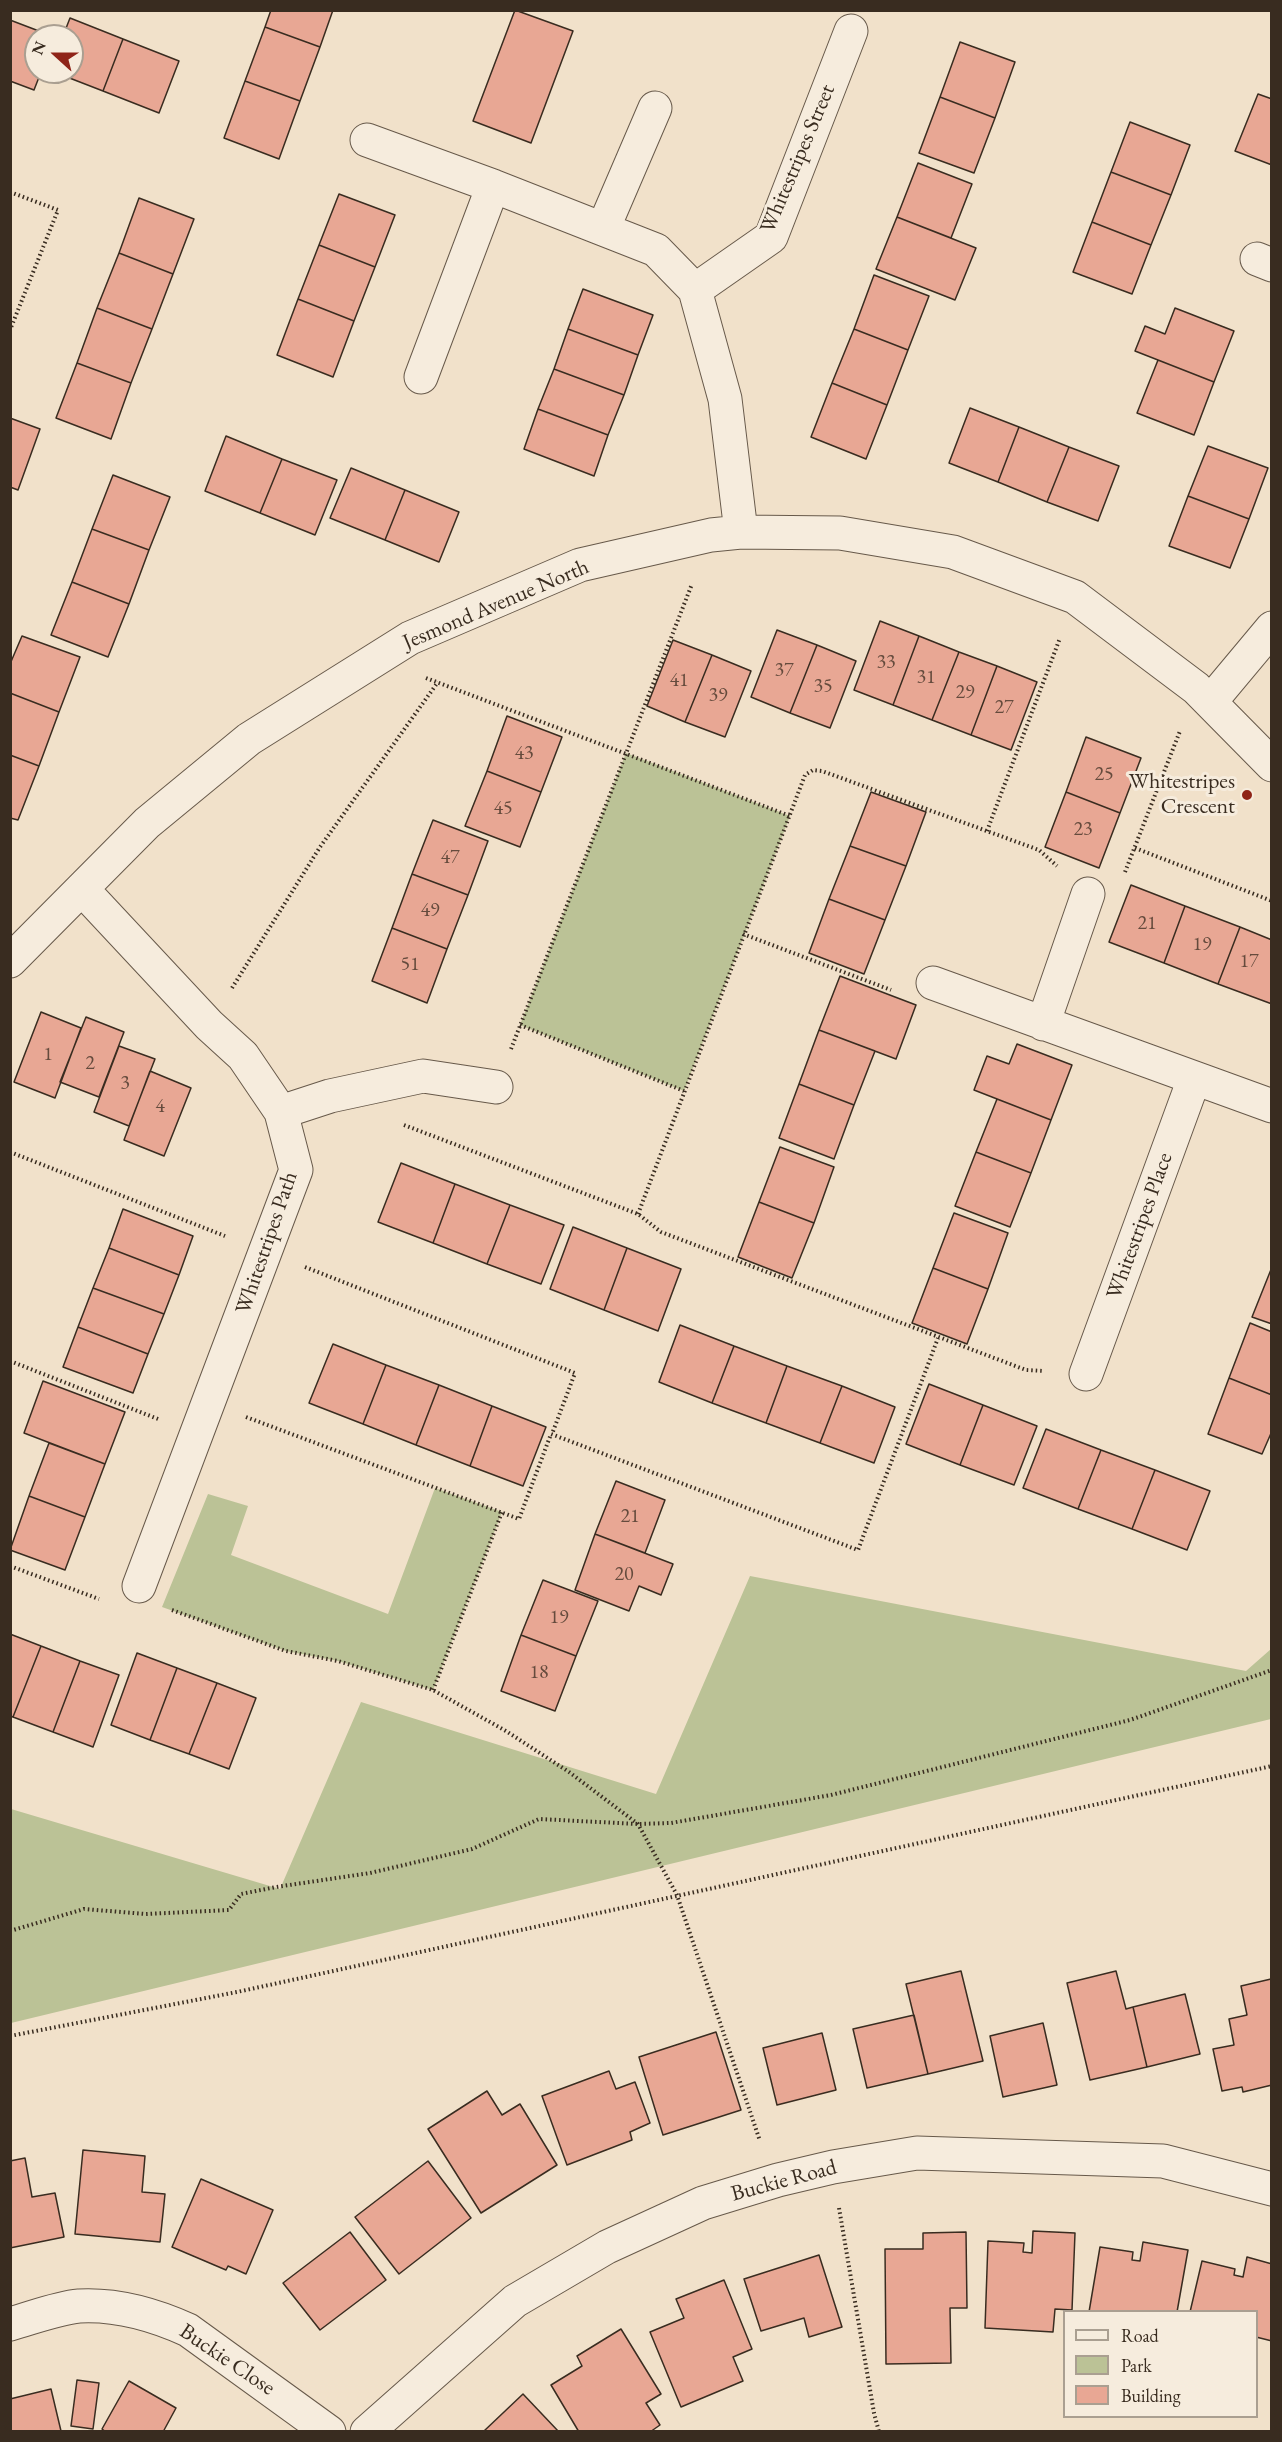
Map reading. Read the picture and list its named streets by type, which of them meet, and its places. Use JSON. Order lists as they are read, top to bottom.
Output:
{
  "streets": {
    "street": [
      "Whitestripes Street",
      "Jesmond Avenue North",
      "Whitestripes Place",
      "Whitestripes Path",
      "Buckie Road",
      "Buckie Close"
    ]
  },
  "crossings": [
    ["Jesmond Avenue North", "Whitestripes Path"]
  ],
  "places": ["Whitestripes Crescent"],
  "house_numbers": [
    "33",
    "37",
    "31",
    "41",
    "35",
    "29",
    "39",
    "27",
    "43",
    "25",
    "45",
    "23",
    "47",
    "49",
    "21",
    "19",
    "17",
    "51",
    "1",
    "2",
    "3",
    "4",
    "21",
    "20",
    "19",
    "18"
  ],
  "legend": ["Road", "Park", "Building"],
  "north": "left"
}
